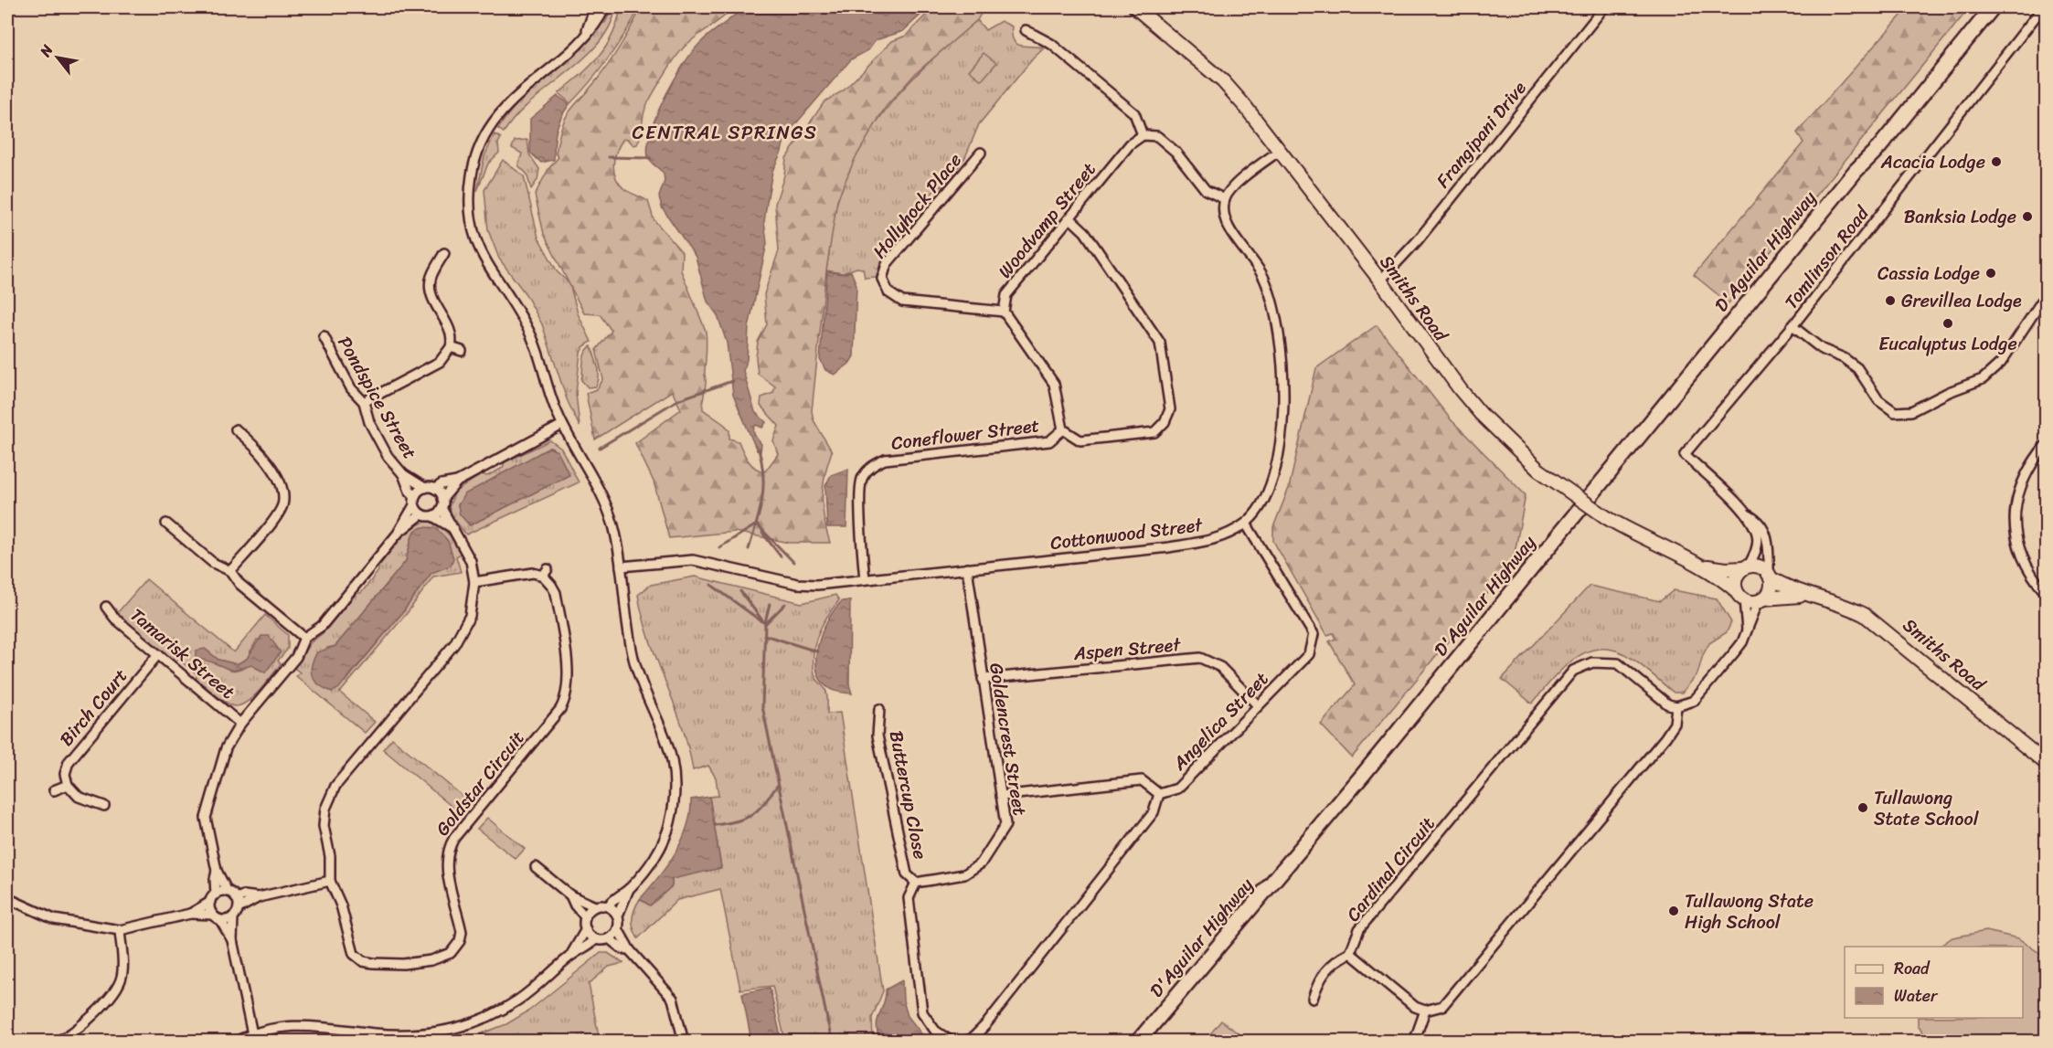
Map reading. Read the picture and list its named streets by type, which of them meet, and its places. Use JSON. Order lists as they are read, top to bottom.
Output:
{
  "streets": {
    "highway": ["D'Aguilar Highway"],
    "main road": ["Smiths Road"],
    "street": [
      "Frangipani Drive",
      "Hollyhock Place",
      "Woodvamp Street",
      "Tomlinson Road",
      "Pondspice Street",
      "Coneflower Street",
      "Cottonwood Street",
      "Aspen Street",
      "Tamarisk Street",
      "Birch Court",
      "Angelica Street",
      "Goldencrest Street",
      "Goldstar Circuit",
      "Buttercup Close",
      "Cardinal Circuit"
    ]
  },
  "crossings": [
    ["Frangipani Drive", "Smiths Road"],
    ["Hollyhock Place", "Woodvamp Street"],
    ["Woodvamp Street", "Coneflower Street"],
    ["Tomlinson Road", "Smiths Road"],
    ["Pondspice Street", "Goldstar Circuit"],
    ["Coneflower Street", "Cottonwood Street"],
    ["Cottonwood Street", "Angelica Street"],
    ["Cottonwood Street", "Goldencrest Street"],
    ["Aspen Street", "Angelica Street"],
    ["Aspen Street", "Goldencrest Street"],
    ["Tamarisk Street", "Birch Court"],
    ["Goldencrest Street", "Buttercup Close"]
  ],
  "districts": ["CENTRAL SPRINGS"],
  "places": [
    "Acacia Lodge",
    "Banksia Lodge",
    "Cassia Lodge",
    "Grevillea Lodge",
    "Eucalyptus Lodge",
    "Tullawong State School",
    "Tullawong State High School"
  ],
  "legend": ["Road", "Water"],
  "north": "top left"
}
